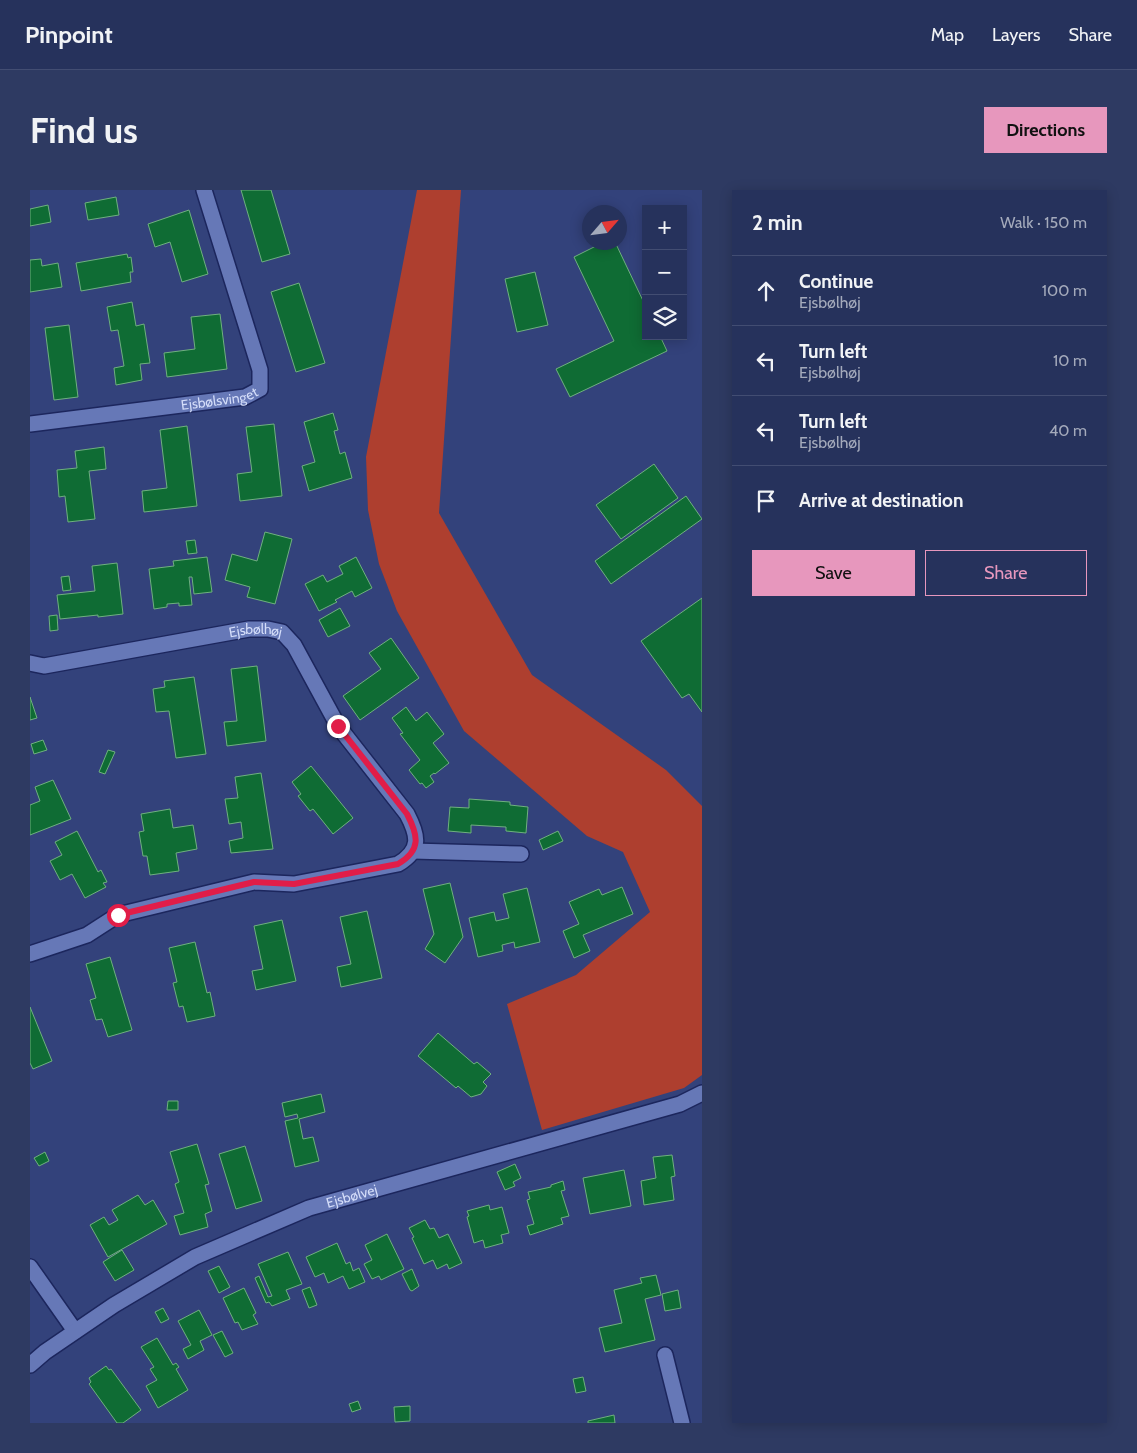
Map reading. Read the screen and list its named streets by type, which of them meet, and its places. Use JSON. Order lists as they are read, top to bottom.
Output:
{
  "streets": {
    "street": ["Ejsbølsvinget", "Ejsbølhøj", "Ejsbølvej"]
  },
  "north": "top right",
  "page": {
    "header": "Pinpoint",
    "nav": ["Map", "Layers", "Share"],
    "buttons": [
      "Directions",
      ["Save", "Share"]
    ],
    "title": "Find us",
    "heading": ["2 min", "Walk · 150 m"],
    "map_buttons": ["+", "−"],
    "list": [
      ["Continue", "Ejsbølhøj", "100 m"],
      ["Turn left", "Ejsbølhøj", "10 m"],
      ["Turn left", "Ejsbølhøj", "40 m"],
      "Arrive at destination"
    ]
  }
}
